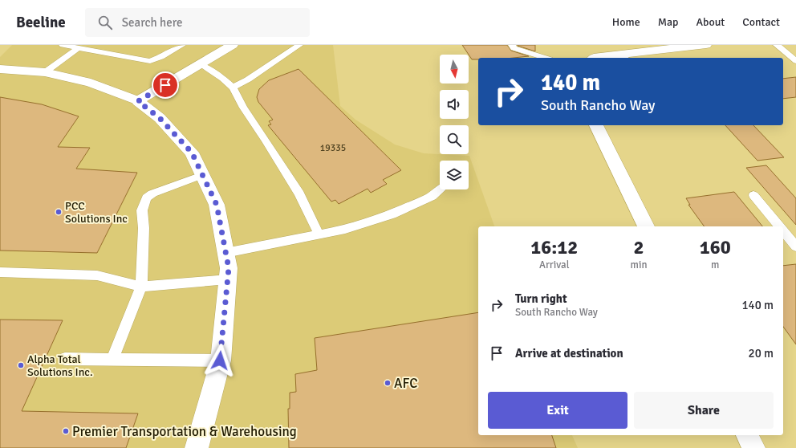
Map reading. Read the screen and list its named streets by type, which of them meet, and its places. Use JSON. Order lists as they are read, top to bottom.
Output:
{
  "places": [
    "PCC Solutions Inc",
    "Alpha Total Solutions Inc.",
    "AFC",
    "Premier Transportation & Warehousing"
  ],
  "house_numbers": ["19335"],
  "north": "bottom",
  "page": {
    "header": "Beeline",
    "search": "Search here",
    "nav": [
      "Home",
      "Map",
      "About",
      "Contact"
    ],
    "turn": ["140 m", "South Rancho Way"],
    "eta": [
      "16:12",
      "Arrival",
      "2",
      "min",
      "160",
      "m"
    ],
    "list": [
      {
        "name": "Turn right",
        "note": "South Rancho Way",
        "value": "140 m"
      },
      {
        "name": "Arrive at destination",
        "value": "20 m"
      }
    ],
    "buttons": ["Exit", "Share"]
  }
}
